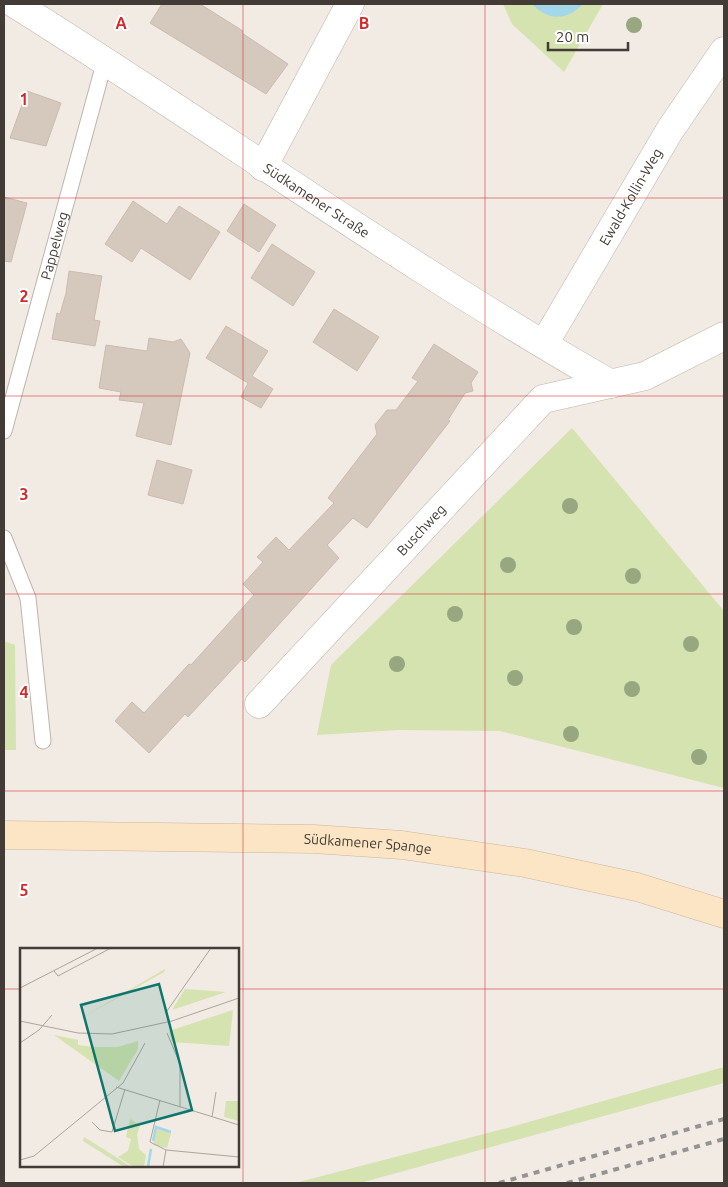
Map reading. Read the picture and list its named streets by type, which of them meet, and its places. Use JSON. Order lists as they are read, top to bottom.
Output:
{
  "streets": {
    "street": [
      "Ewald-Kollin-Weg",
      "Südkamener Straße",
      "Buschweg",
      "Südkamener Spange"
    ],
    "lane": ["Pappelweg"]
  },
  "crossings": [
    ["Ewald-Kollin-Weg", "Südkamener Straße"],
    ["Südkamener Straße", "Pappelweg"],
    ["Südkamener Straße", "Buschweg"]
  ],
  "scale_bar": "20 m",
  "grid": {
    "columns": ["A", "B"],
    "rows": [
      "1",
      "2",
      "3",
      "4",
      "5"
    ]
  }
}
